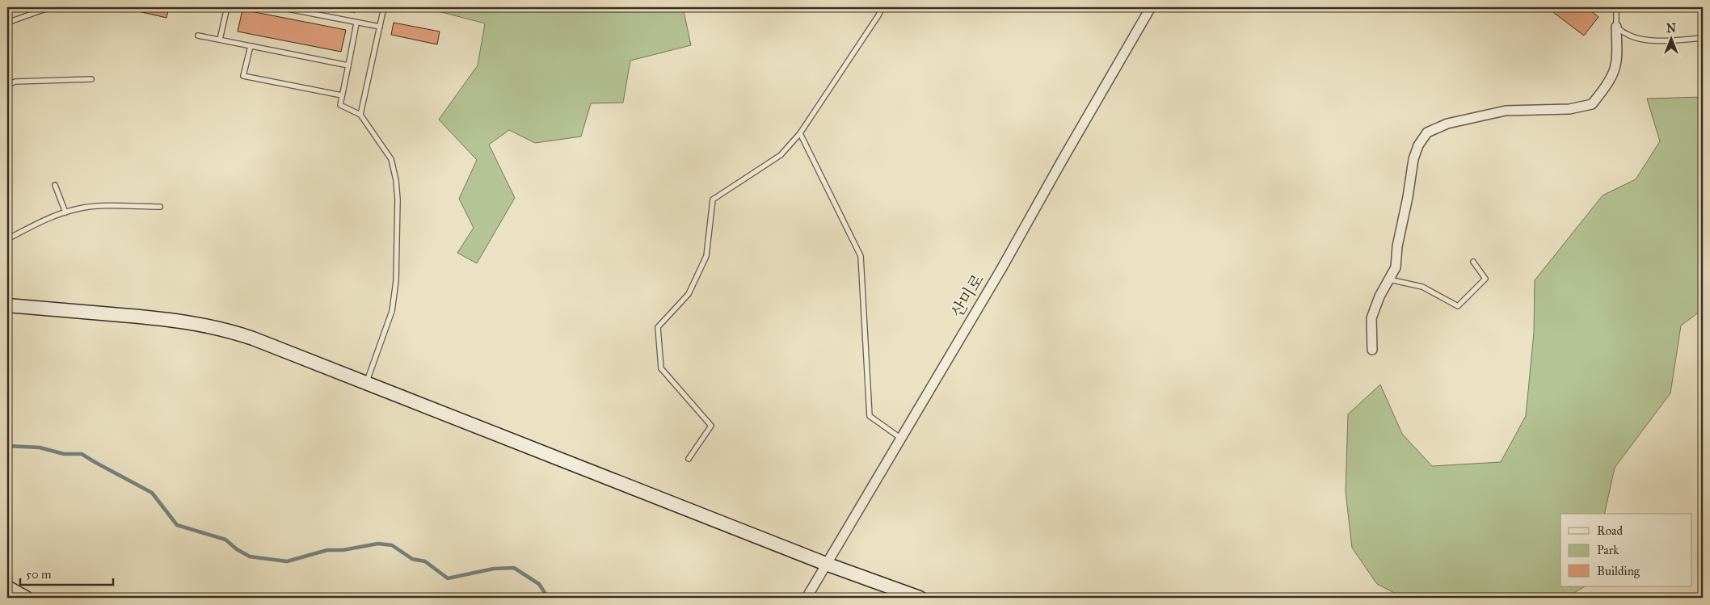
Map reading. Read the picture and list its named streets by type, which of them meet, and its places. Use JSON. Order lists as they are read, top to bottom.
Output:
{
  "streets": {
    "street": ["산미로"]
  },
  "legend": ["Road", "Park", "Building"],
  "scale_bar": "50 m",
  "north": "top"
}
